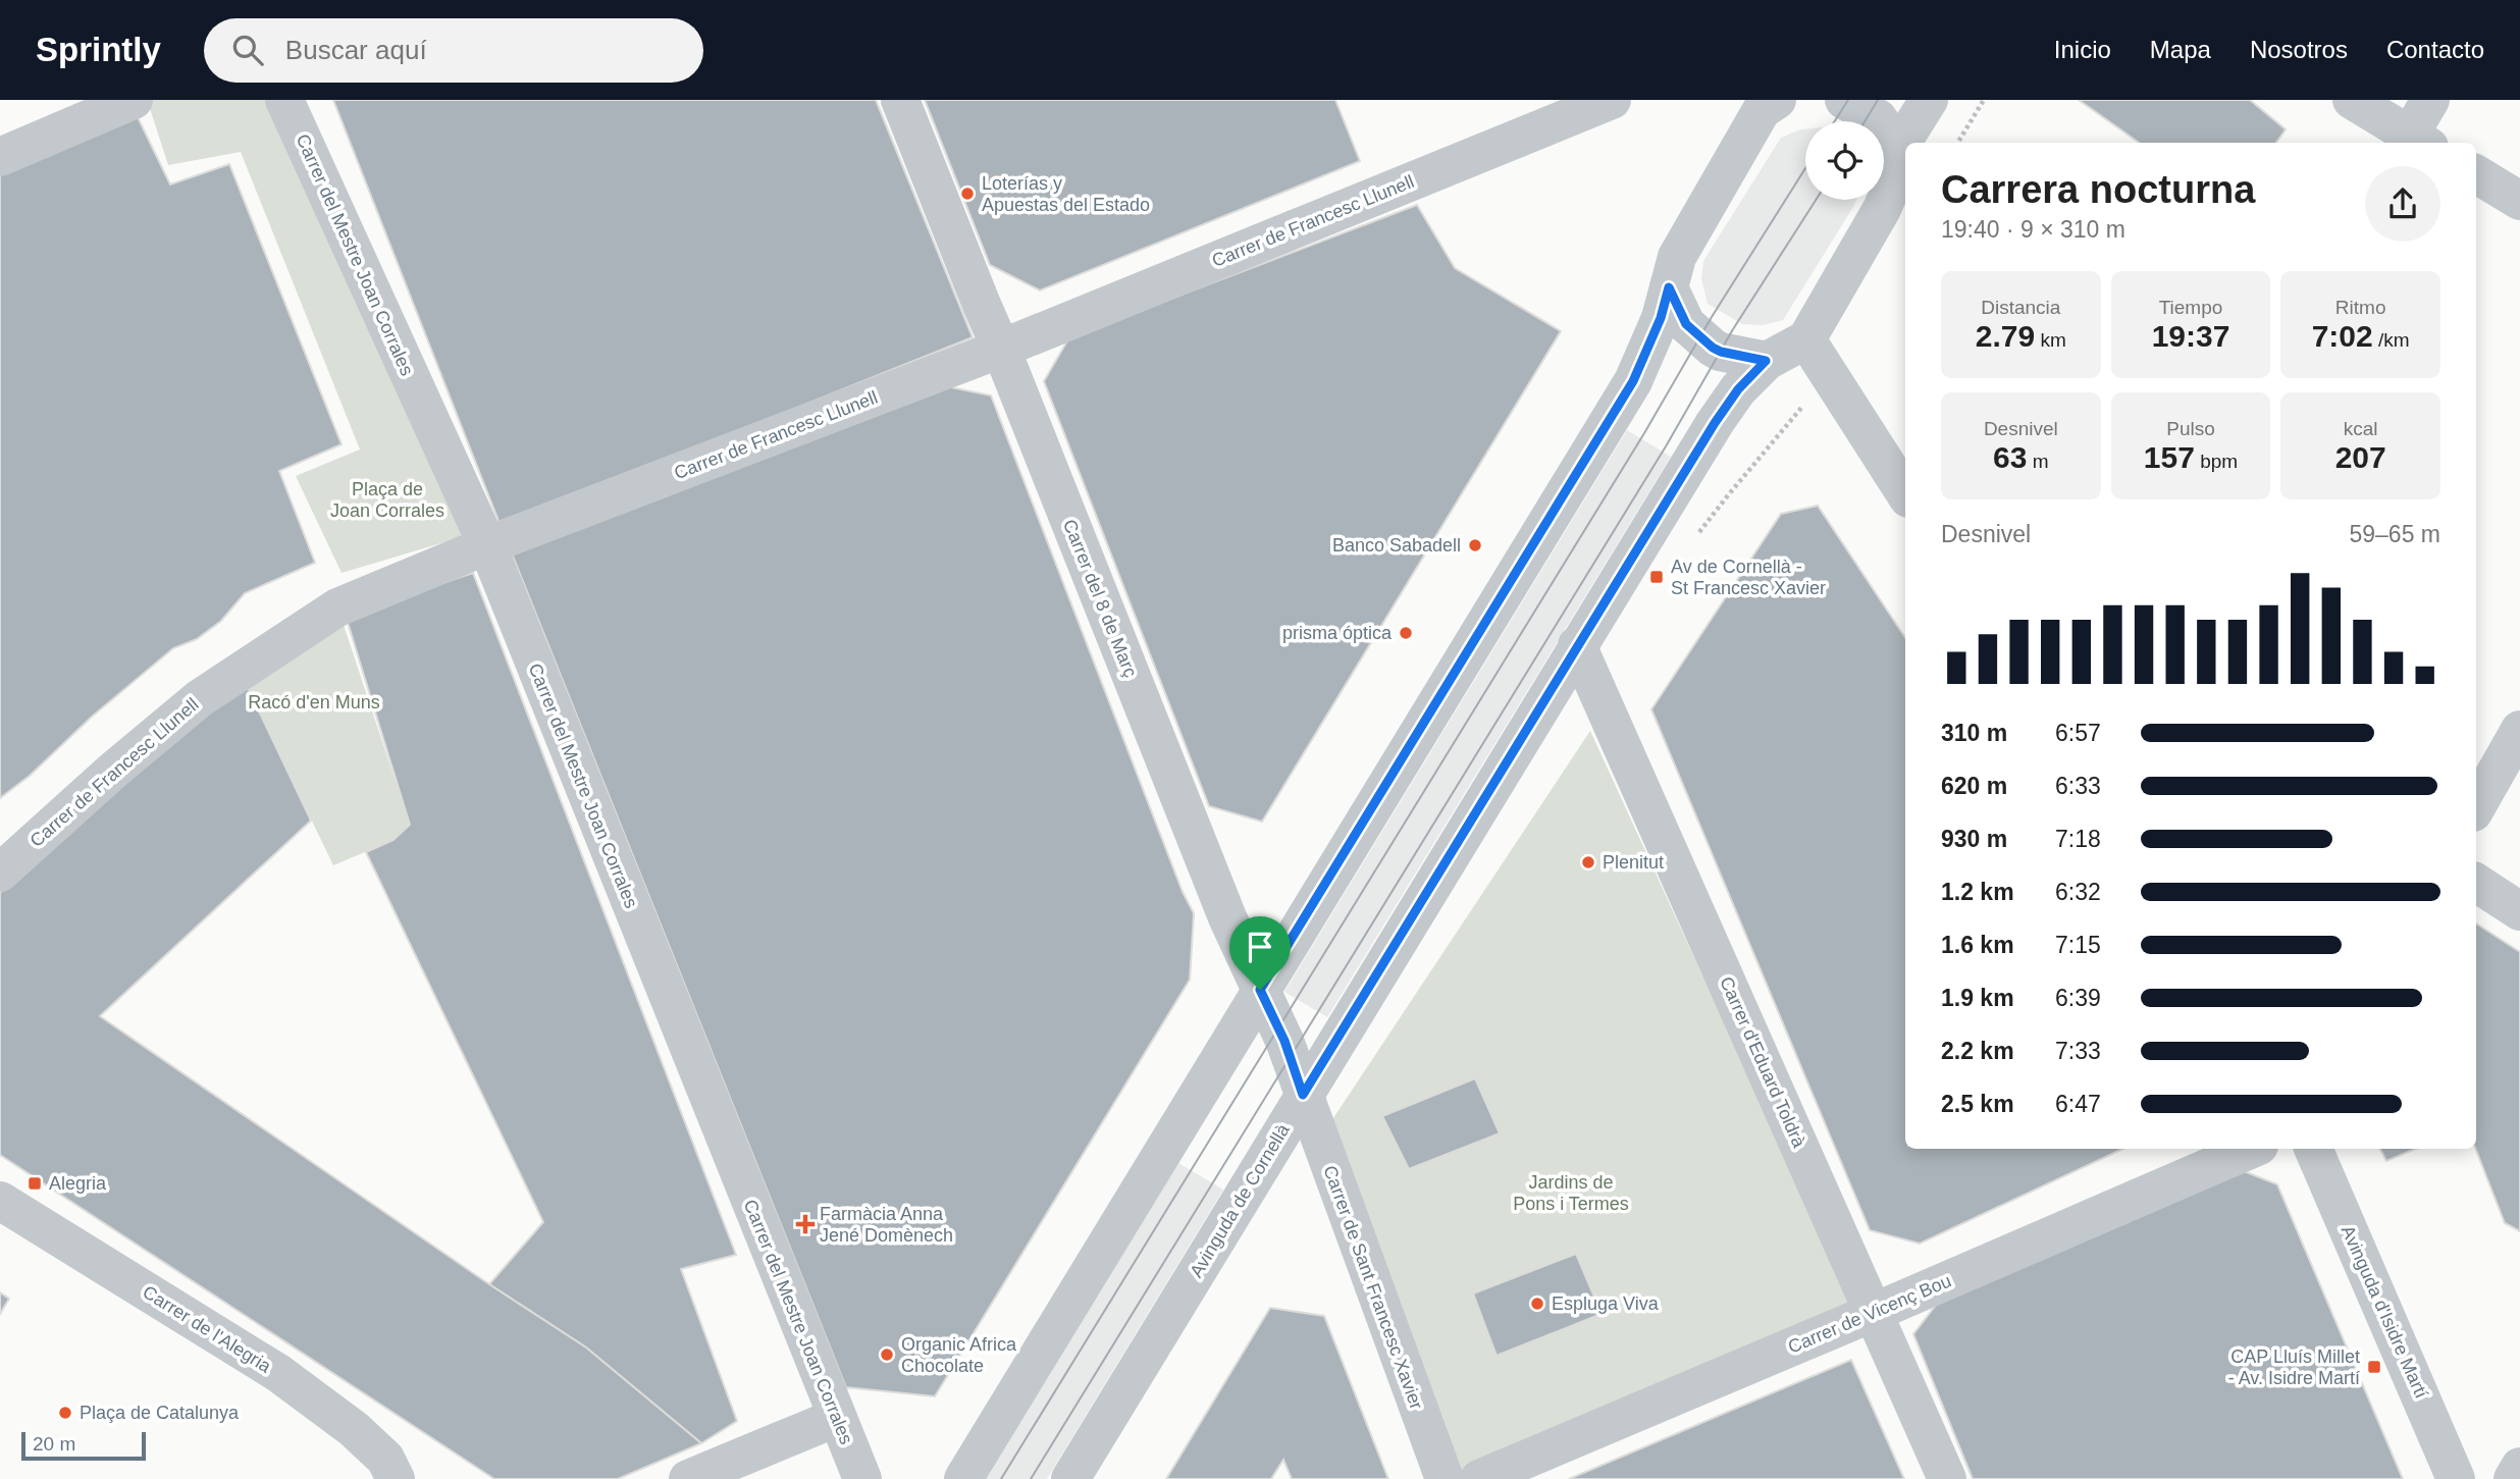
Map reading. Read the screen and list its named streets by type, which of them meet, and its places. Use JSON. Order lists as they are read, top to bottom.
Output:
{
  "streets": {
    "street": [
      "Carrer de Francesc Llunell",
      "Carrer del Mestre Joan Corrales",
      "Carrer del 8 de Març",
      "Carrer d'Eduard Toldrà",
      "Avinguda de Cornellà",
      "Carrer de Sant Francesc Xavier",
      "Avinguda d'Isidre Martí",
      "Carrer de Vicenç Bou",
      "Carrer de l'Alegria"
    ]
  },
  "crossings": [
    ["Carrer de Francesc Llunell", "Carrer del Mestre Joan Corrales"],
    ["Carrer de Francesc Llunell", "Carrer del 8 de Març"],
    ["Carrer del 8 de Març", "Avinguda de Cornellà"],
    ["Carrer del 8 de Març", "Carrer de Sant Francesc Xavier"],
    ["Carrer d'Eduard Toldrà", "Avinguda de Cornellà"],
    ["Carrer d'Eduard Toldrà", "Carrer de Vicenç Bou"],
    ["Avinguda de Cornellà", "Carrer de Sant Francesc Xavier"]
  ],
  "parks": ["Plaça de Joan Corrales", "Racó d'en Muns", "Jardins de Pons i Termes"],
  "places": {
    "other": [
      "Loterías y Apuestas del Estado",
      "Banco Sabadell",
      "prisma óptica",
      "Plenitut",
      "Espluga Viva",
      "Organic Africa Chocolate",
      "Plaça de Catalunya"
    ],
    "transit": ["Av de Cornellà - St Francesc Xavier", "Alegria", "CAP Lluís Millet - Av. Isidre Martí"],
    "health": ["Farmàcia Anna Jené Domènech"]
  },
  "scale_bar": "20 m",
  "page": {
    "header": "Sprintly",
    "search": "Buscar aquí",
    "nav": [
      "Inicio",
      "Mapa",
      "Nosotros",
      "Contacto"
    ],
    "heading": ["Carrera nocturna", "19:40 · 9 × 310 m"],
    "stats": [
      ["Distancia", "2.79 km"],
      ["Tiempo", "19:37"],
      ["Ritmo", "7:02 /km"],
      ["Desnivel", "63 m"],
      ["Pulso", "157 bpm"],
      ["kcal", "207"]
    ],
    "chart": ["Desnivel", "59–65 m"],
    "list": [
      {
        "name": "310 m",
        "note": "6:57"
      },
      {
        "name": "620 m",
        "note": "6:33"
      },
      {
        "name": "930 m",
        "note": "7:18"
      },
      {
        "name": "1.2 km",
        "note": "6:32"
      },
      {
        "name": "1.6 km",
        "note": "7:15"
      },
      {
        "name": "1.9 km",
        "note": "6:39"
      },
      {
        "name": "2.2 km",
        "note": "7:33"
      },
      {
        "name": "2.5 km",
        "note": "6:47"
      }
    ],
    "scale": "20 m"
  }
}
